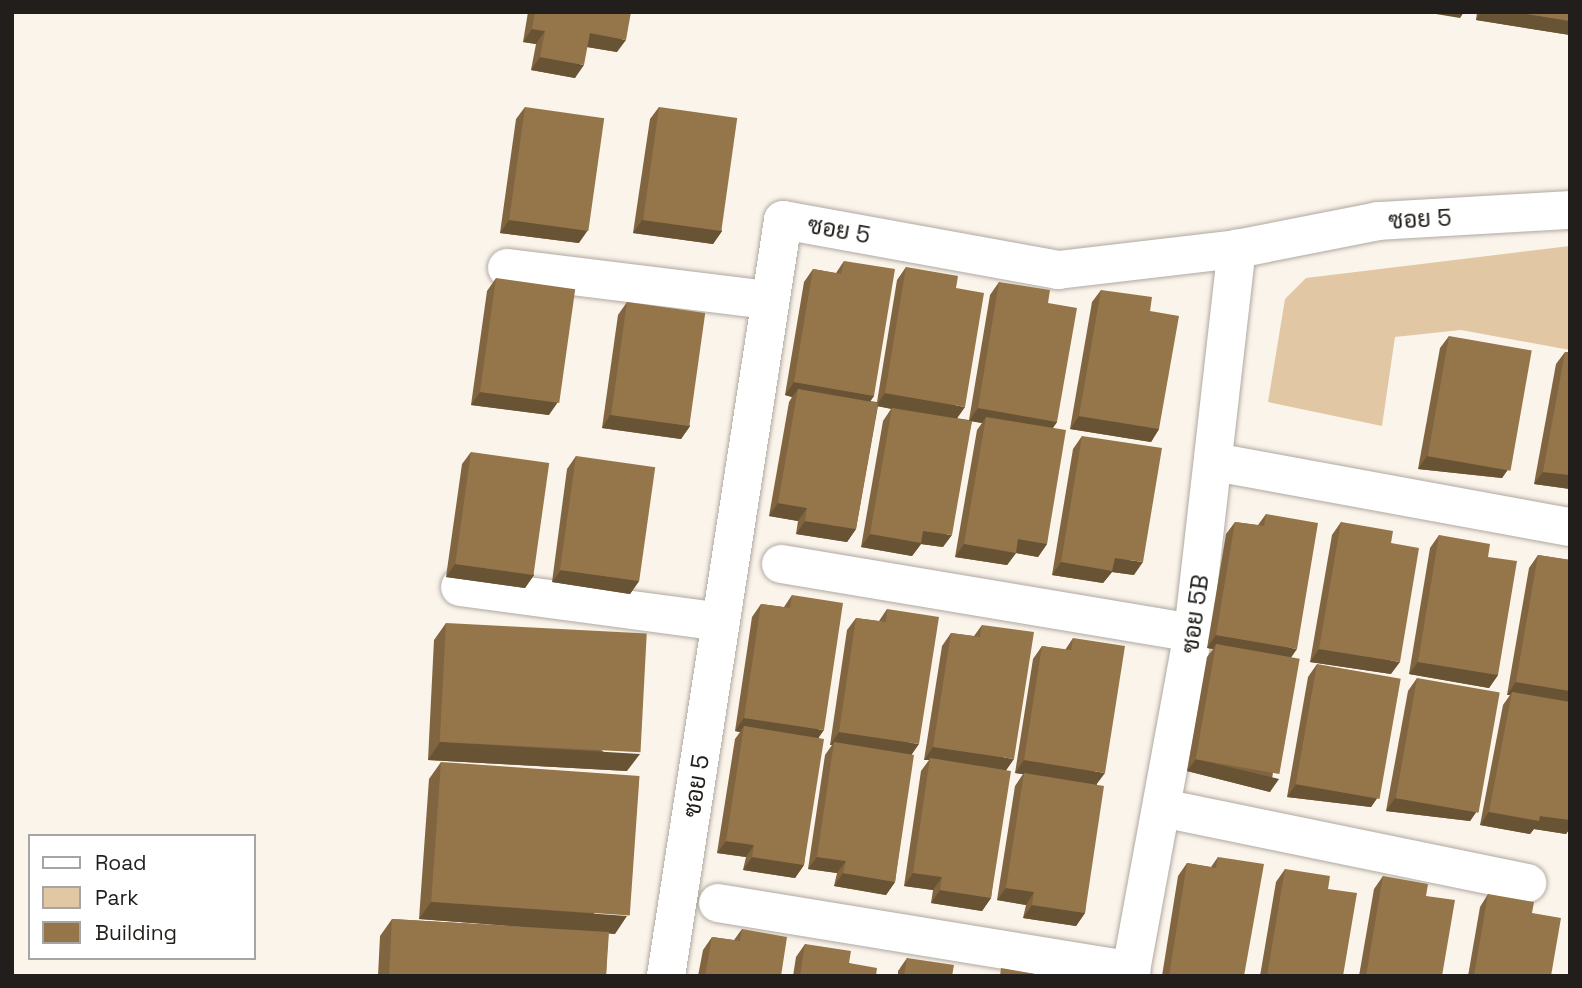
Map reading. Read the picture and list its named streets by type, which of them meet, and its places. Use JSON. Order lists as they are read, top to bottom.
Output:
{
  "streets": {
    "street": ["ซอย 5", "ซอย 5B"]
  },
  "crossings": [
    ["ซอย 5", "ซอย 5B"]
  ],
  "legend": ["Road", "Park", "Building"]
}
